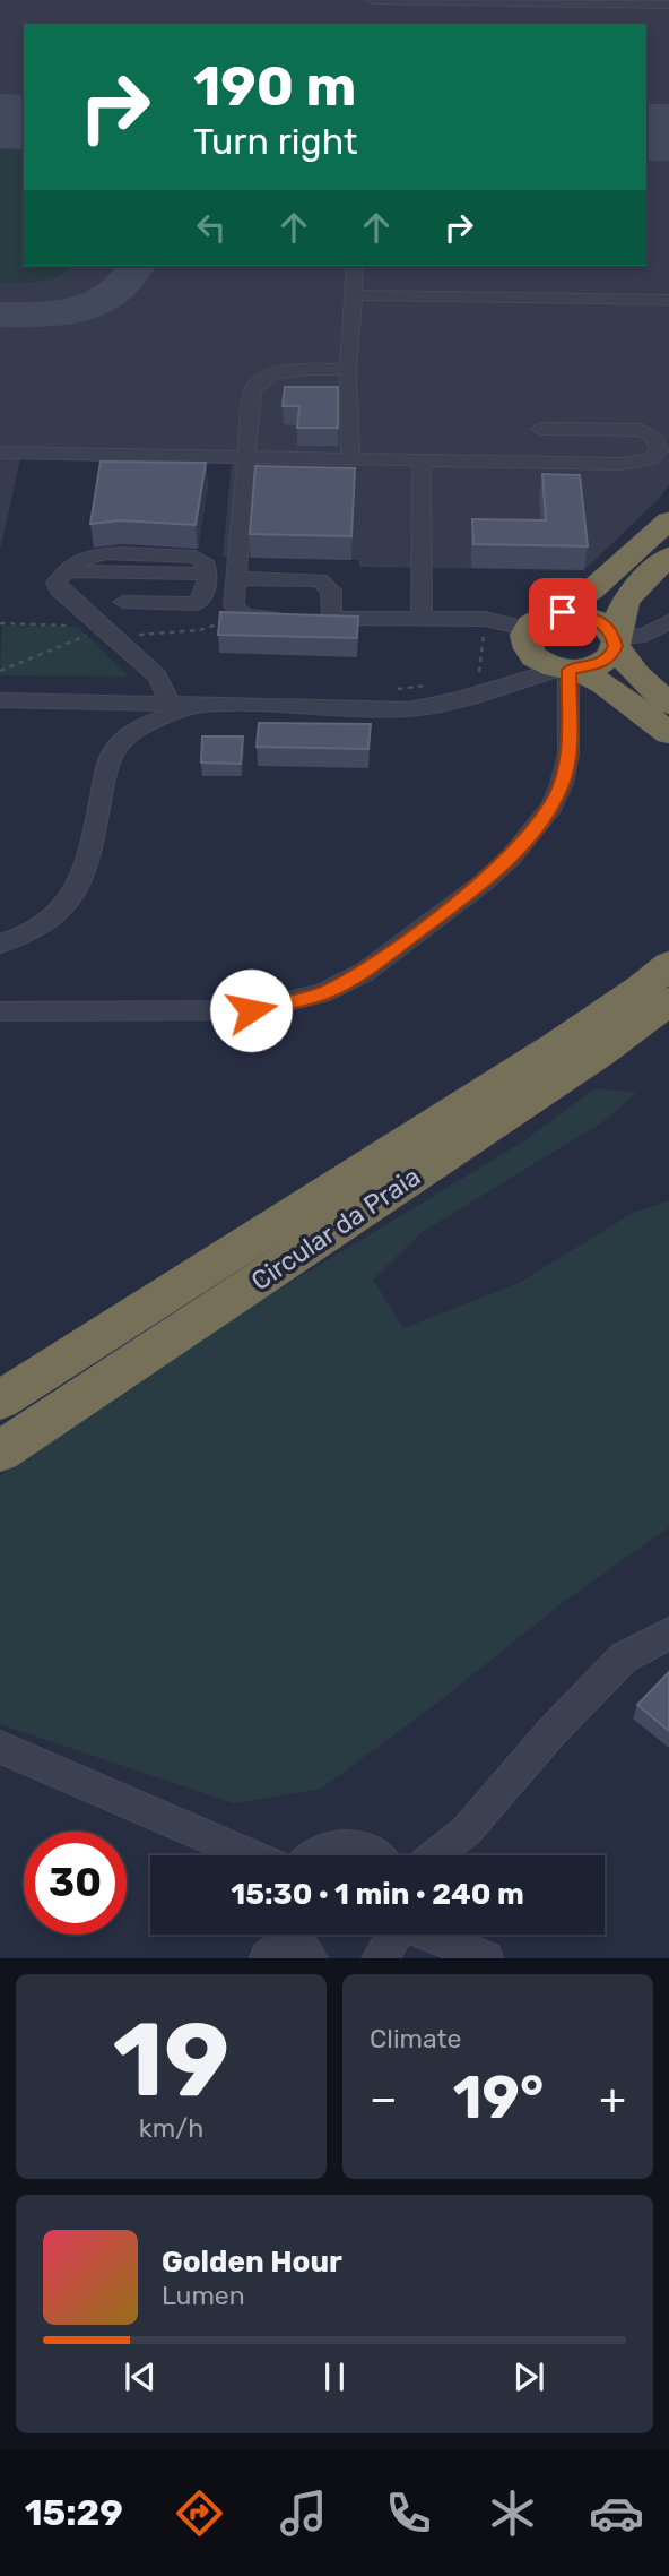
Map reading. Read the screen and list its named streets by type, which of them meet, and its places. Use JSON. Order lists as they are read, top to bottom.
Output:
{
  "streets": {
    "highway": ["Circular da Praia"]
  },
  "page": {
    "turn": ["190 m", "Turn right"],
    "limit": "30",
    "trip": "15:30 · 1 min · 240 m",
    "tile": [
      ["19", "km/h"],
      "Climate"
    ],
    "heat": ["−", "19°", "+"],
    "song": ["Golden Hour", "Lumen"],
    "tabs": "15:29"
  }
}
